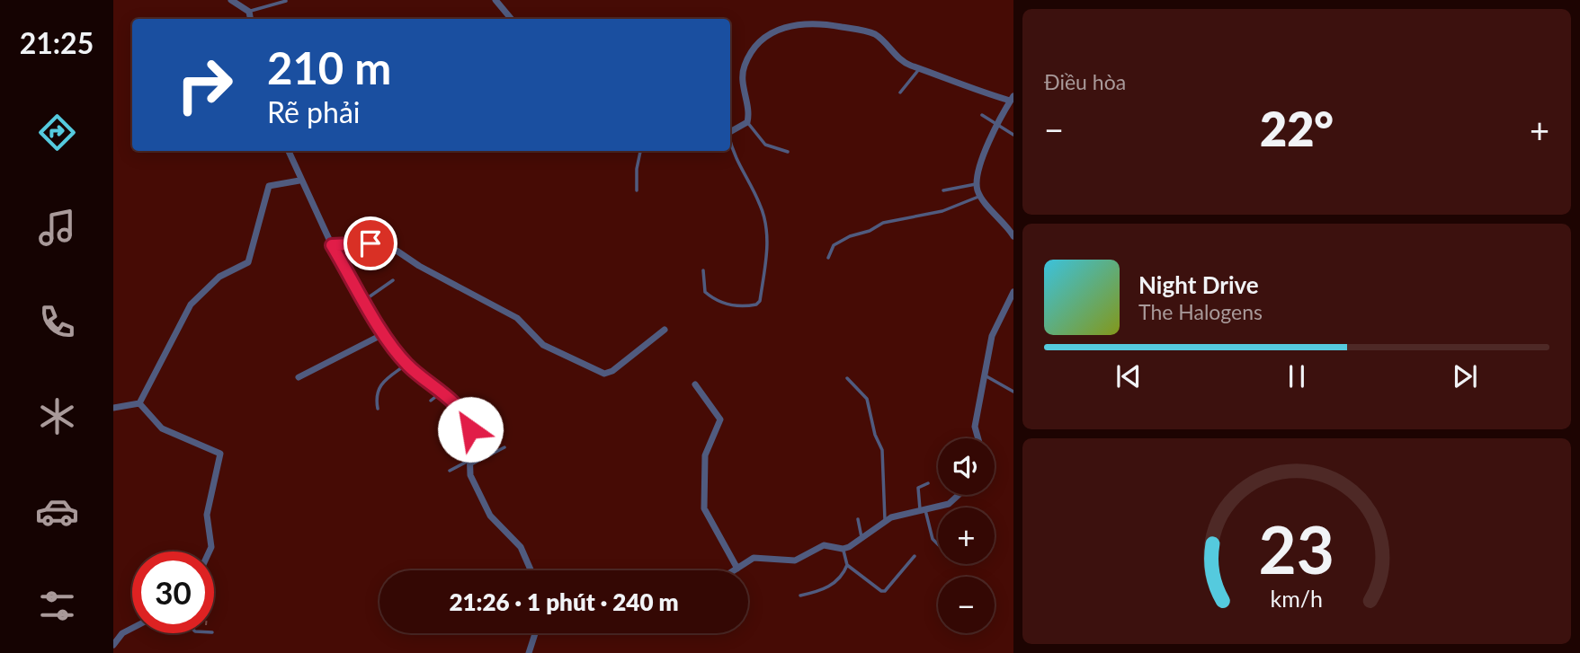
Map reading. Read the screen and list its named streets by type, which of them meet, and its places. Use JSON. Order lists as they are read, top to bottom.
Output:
{
  "page": {
    "tabs": "21:25",
    "tile": "Điều hòa",
    "turn": ["210 m", "Rẽ phải"],
    "heat": ["−", "22°", "+"],
    "song": ["Night Drive", "The Halogens"],
    "map_buttons": ["+", "−"],
    "limit": "30",
    "trip": "21:26 · 1 phút · 240 m",
    "gauge": ["23", "km/h"]
  }
}
